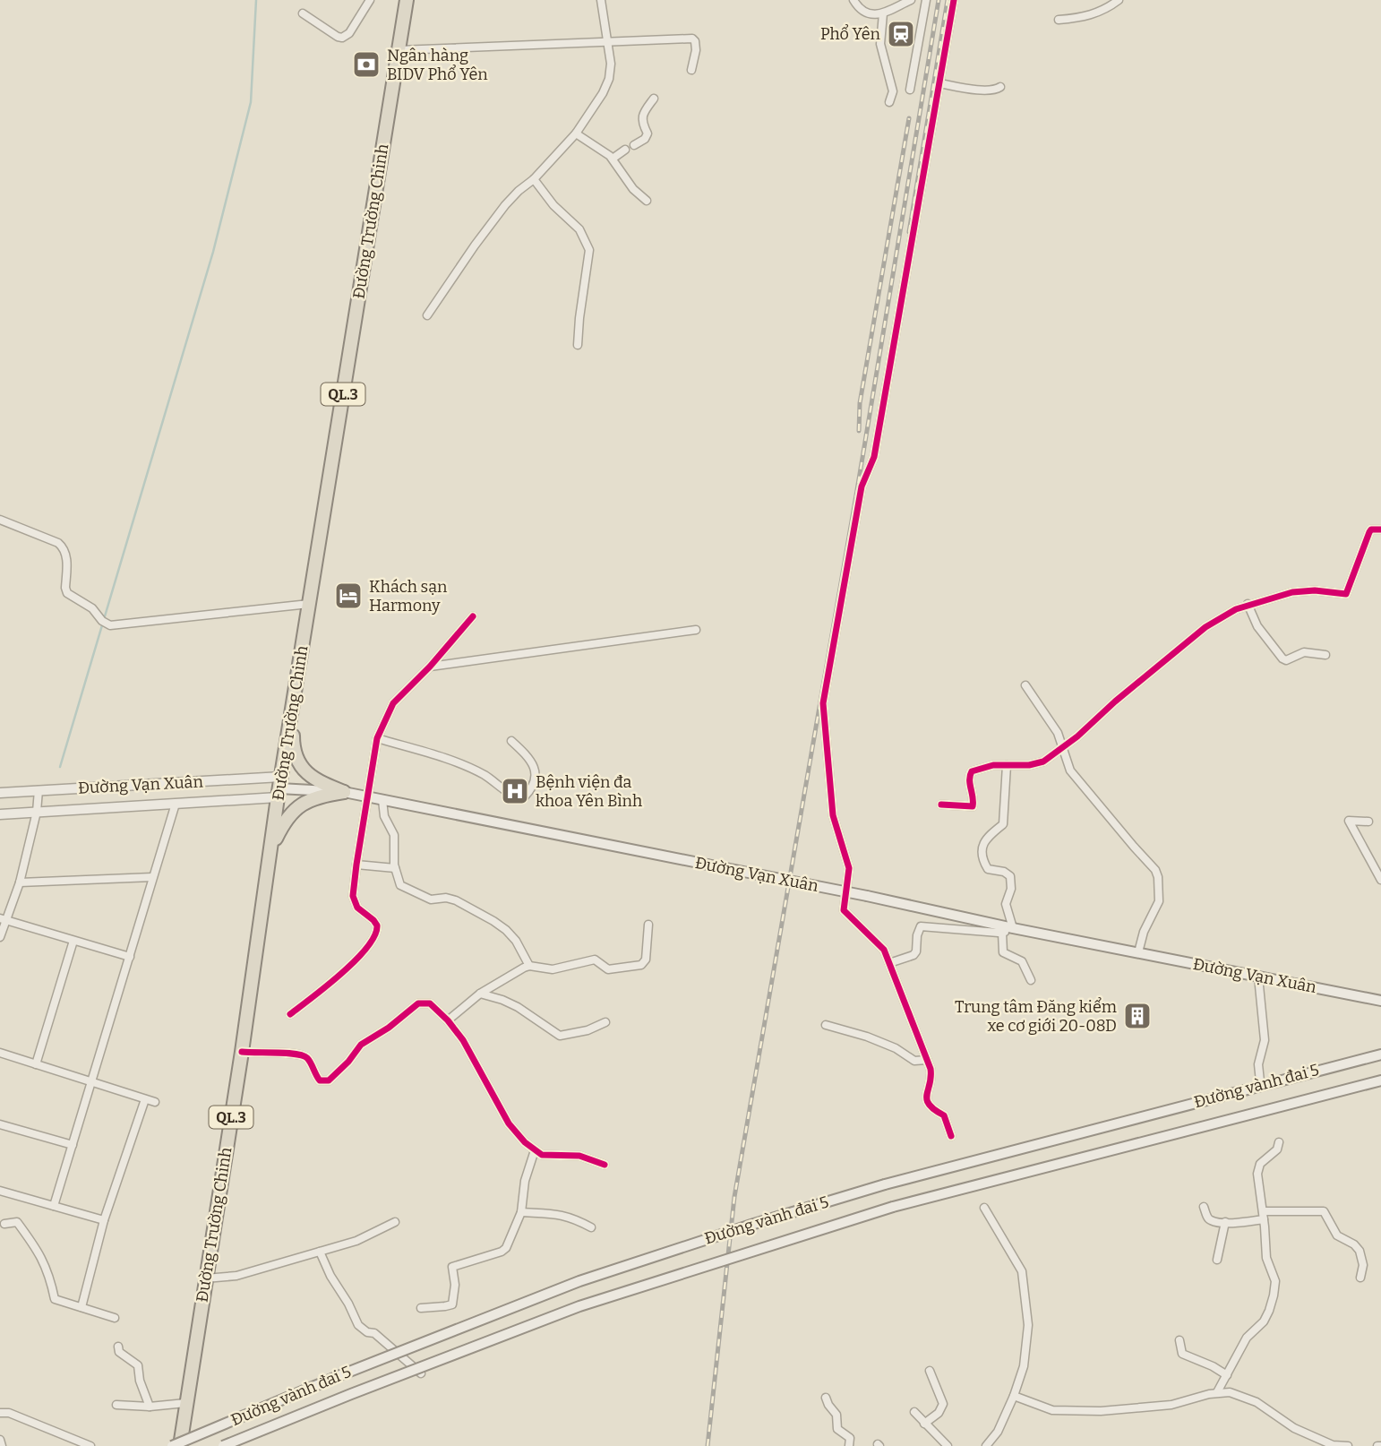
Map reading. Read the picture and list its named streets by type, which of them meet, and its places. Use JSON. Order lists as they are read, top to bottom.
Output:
{
  "streets": {
    "highway": ["Đường Trường Chinh", "QL.3"],
    "main road": ["Đường Vạn Xuân", "Đường vành đai 5"]
  },
  "crossings": [
    ["Đường Trường Chinh", "Đường Vạn Xuân"]
  ],
  "places": {
    "station": ["Phổ Yên"],
    "bank": ["Ngân hàng BIDV Phổ Yên"],
    "hotel": ["Khách sạn Harmony"],
    "hospital": ["Bệnh viện đa khoa Yên Bình"],
    "building": ["Trung tâm Đăng kiểm xe cơ giới 20-08D"]
  }
}
